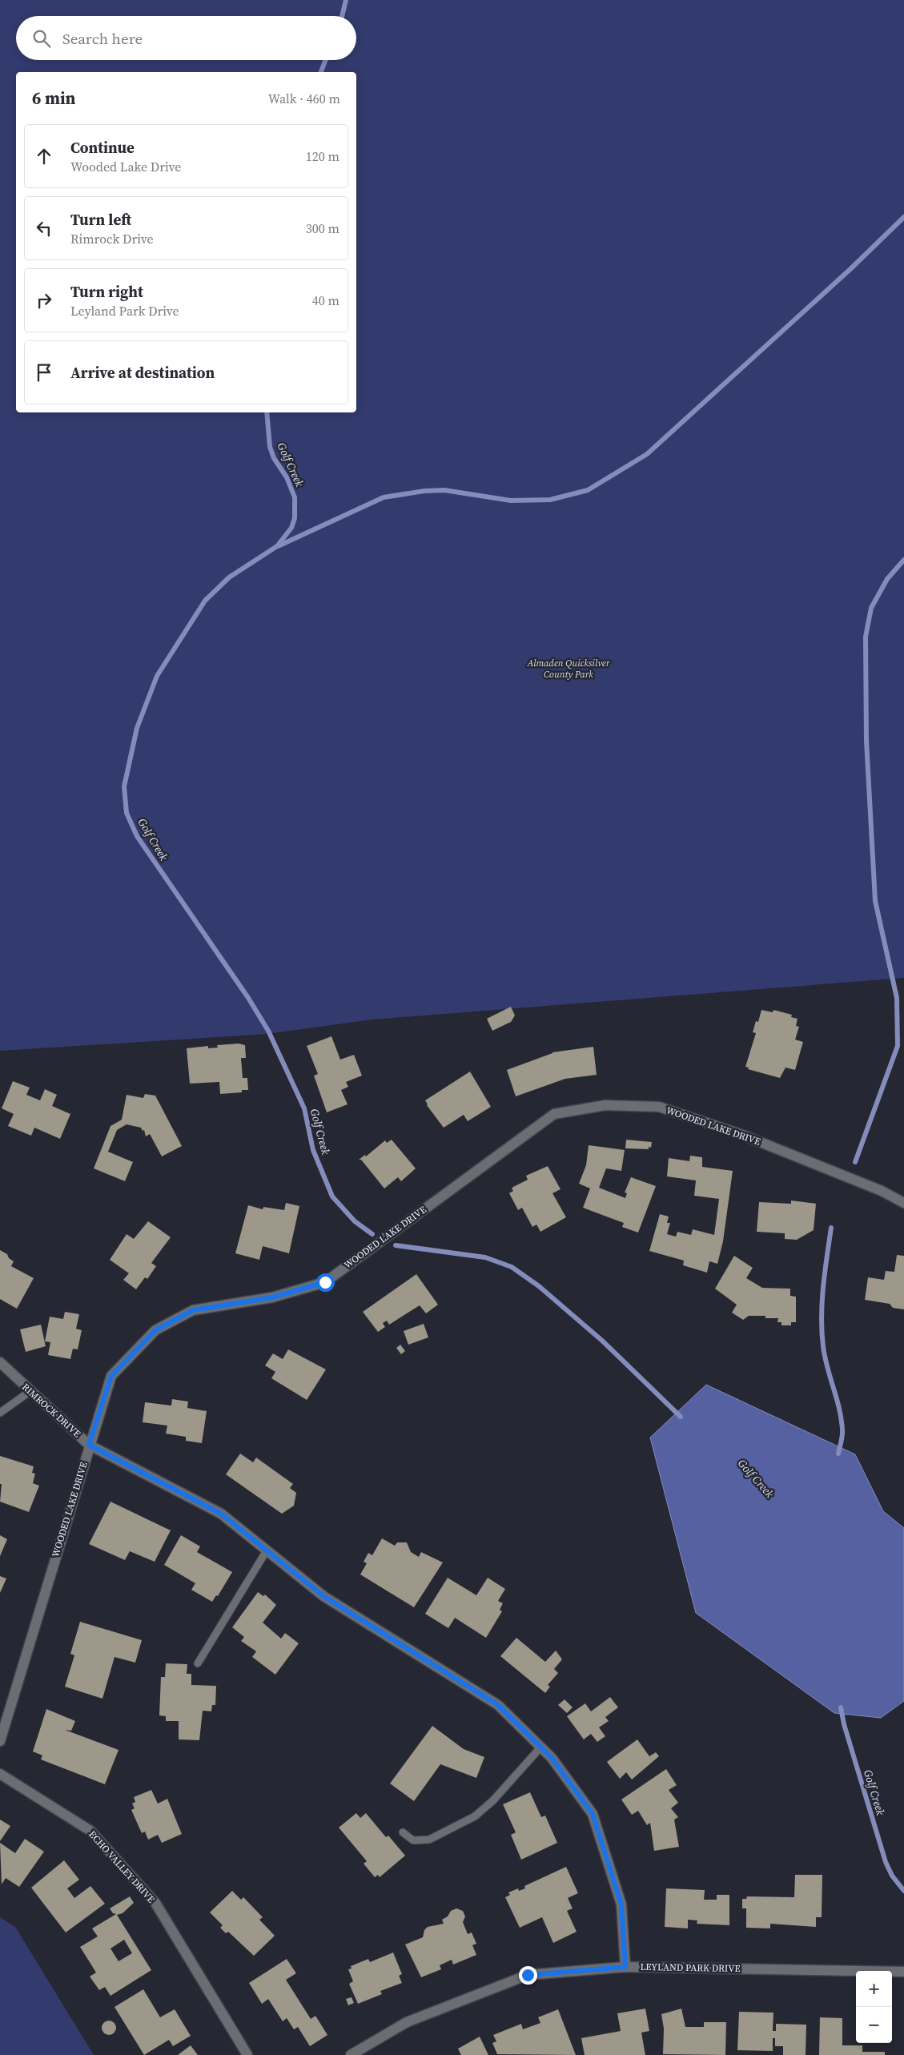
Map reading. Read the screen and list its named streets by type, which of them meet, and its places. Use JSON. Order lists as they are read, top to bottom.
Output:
{
  "streets": {
    "street": [
      "WOODED LAKE DRIVE",
      "RIMROCK DRIVE",
      "ECHO VALLEY DRIVE",
      "LEYLAND PARK DRIVE"
    ]
  },
  "crossings": [
    ["WOODED LAKE DRIVE", "RIMROCK DRIVE"],
    ["RIMROCK DRIVE", "LEYLAND PARK DRIVE"]
  ],
  "water": ["Golf Creek"],
  "parks": ["Almaden Quicksilver County Park"],
  "page": {
    "search": "Search here",
    "heading": ["6 min", "Walk · 460 m"],
    "list": [
      ["Continue", "Wooded Lake Drive", "120 m"],
      ["Turn left", "Rimrock Drive", "300 m"],
      ["Turn right", "Leyland Park Drive", "40 m"],
      "Arrive at destination"
    ],
    "map_buttons": ["+", "−"]
  }
}
